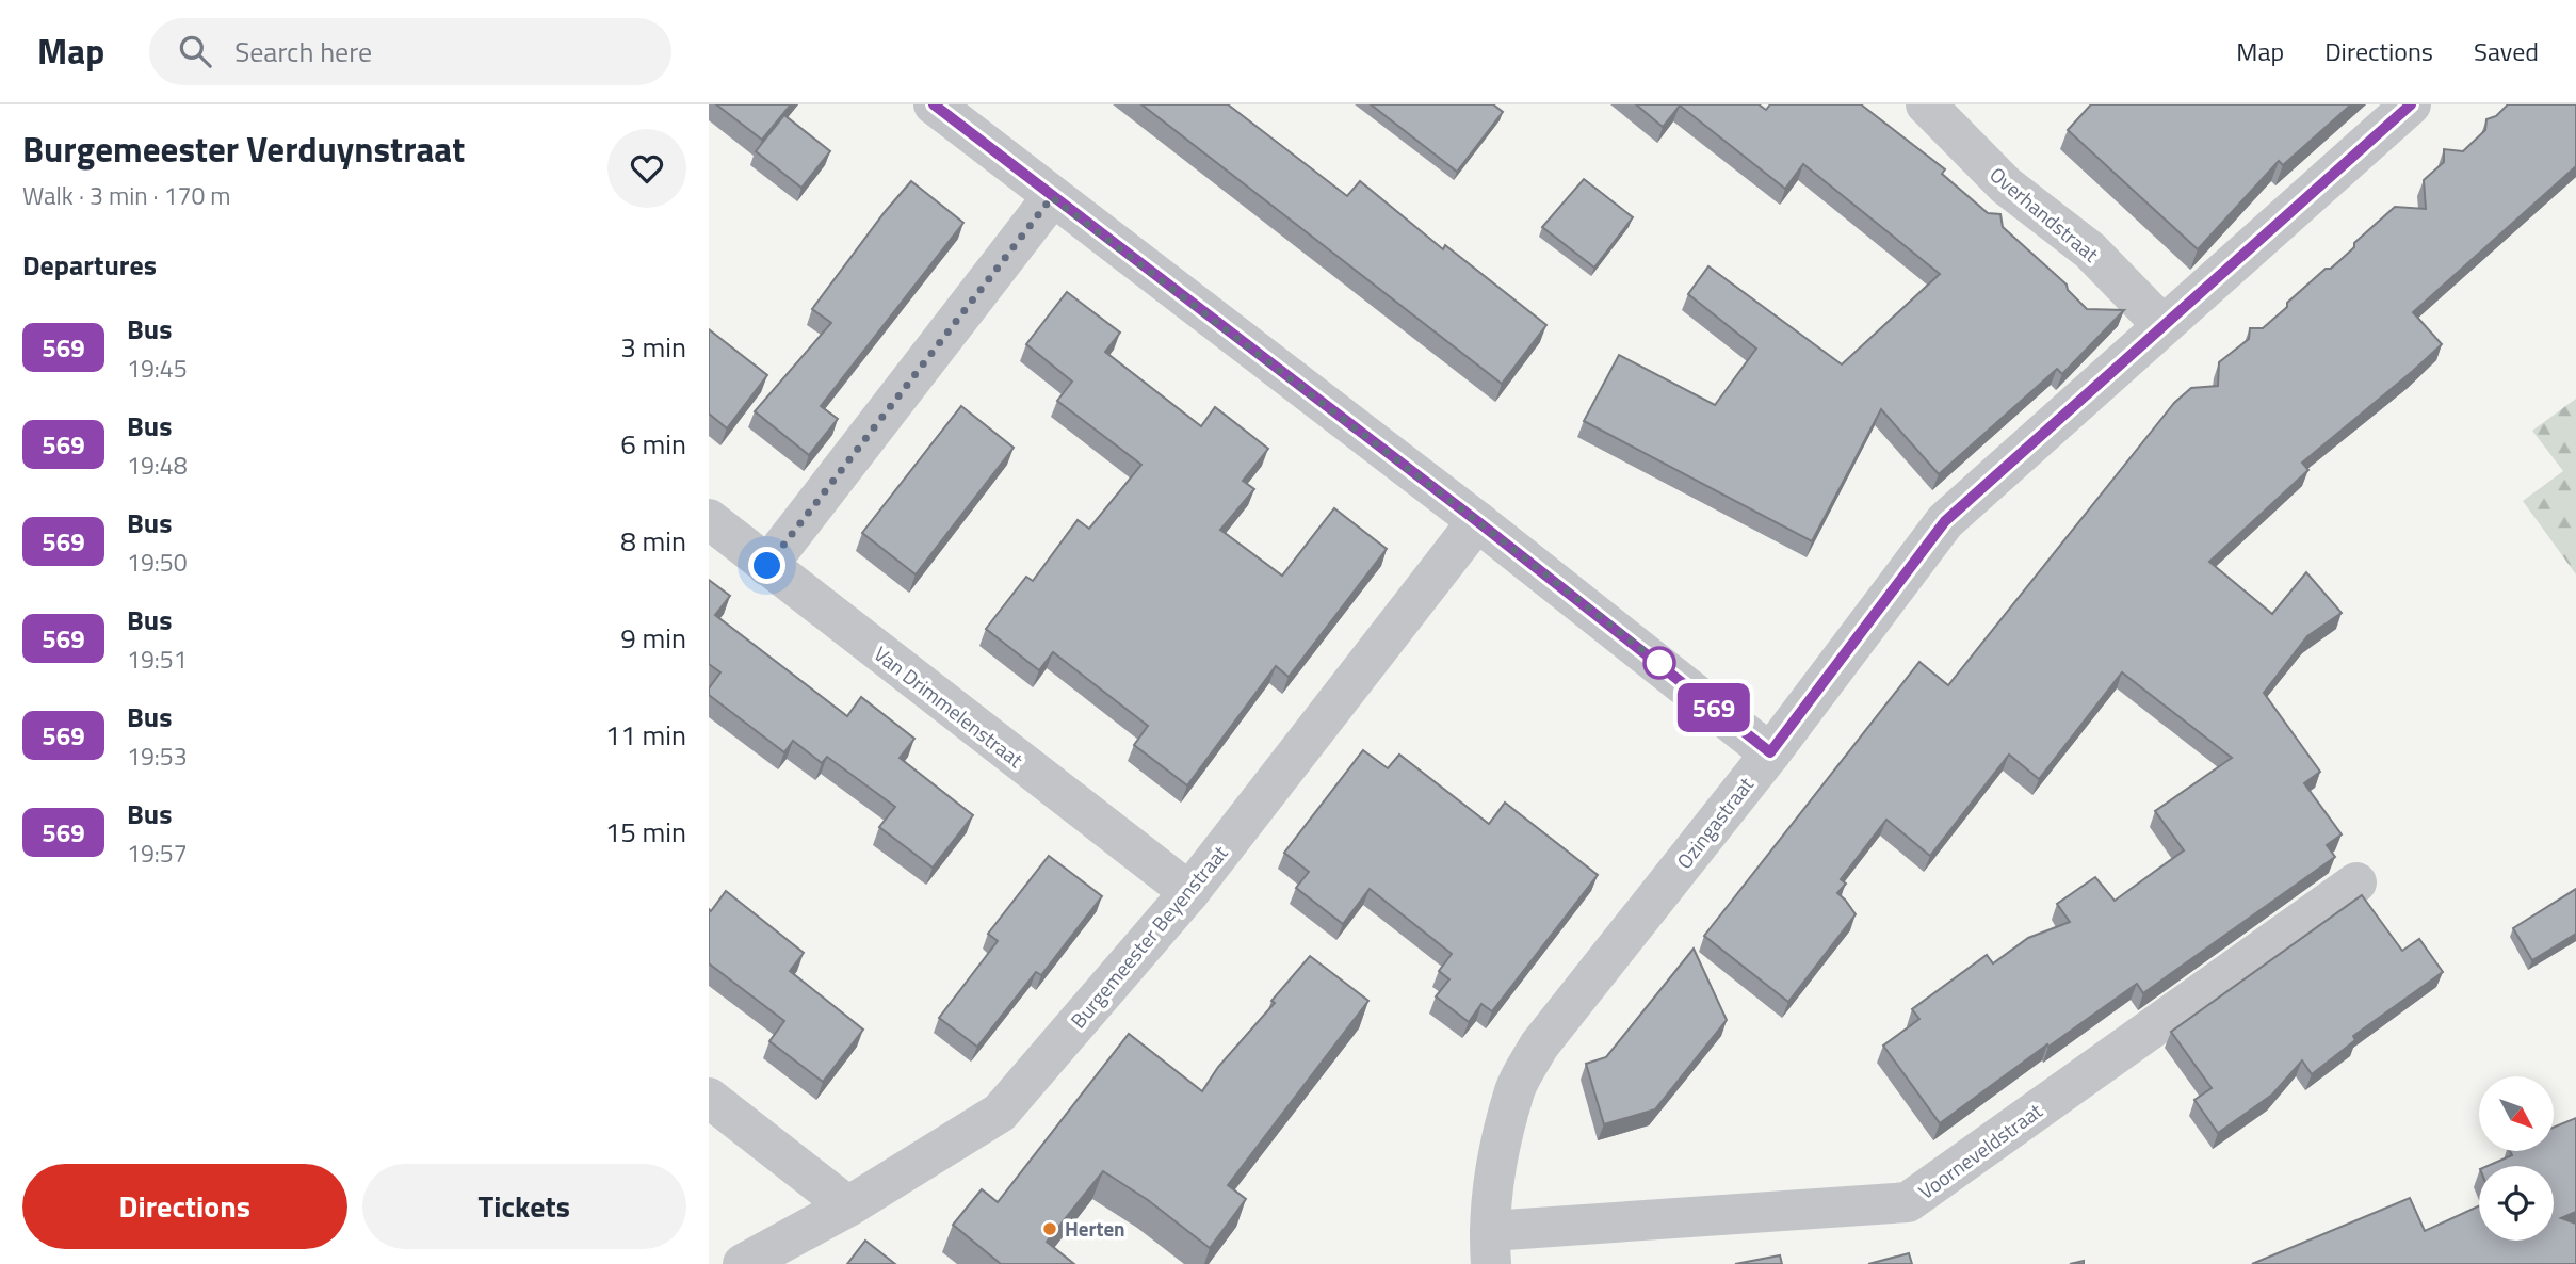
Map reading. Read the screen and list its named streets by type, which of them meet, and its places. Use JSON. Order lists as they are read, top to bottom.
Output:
{
  "streets": {
    "street": [
      "Overhandstraat",
      "Van Drimmelenstraat",
      "Ozingastraat",
      "Burgemeester Beyenstraat",
      "Voorneveldstraat"
    ]
  },
  "crossings": [
    ["Overhandstraat", "Ozingastraat"],
    ["Van Drimmelenstraat", "Burgemeester Beyenstraat"],
    ["Ozingastraat", "Voorneveldstraat"]
  ],
  "places": ["Herten"],
  "lines": ["bus line 569"],
  "north": "bottom right",
  "page": {
    "header": "Map",
    "search": "Search here",
    "nav": ["Map", "Directions", "Saved"],
    "heading": [
      ["Burgemeester Verduynstraat", "Walk · 3 min · 170 m"],
      "Departures"
    ],
    "on_map": "569",
    "list": [
      {
        "mark": "569",
        "name": "Bus",
        "note": "19:45",
        "value": "3 min"
      },
      {
        "mark": "569",
        "name": "Bus",
        "note": "19:48",
        "value": "6 min"
      },
      {
        "mark": "569",
        "name": "Bus",
        "note": "19:50",
        "value": "8 min"
      },
      {
        "mark": "569",
        "name": "Bus",
        "note": "19:51",
        "value": "9 min"
      },
      {
        "mark": "569",
        "name": "Bus",
        "note": "19:53",
        "value": "11 min"
      },
      {
        "mark": "569",
        "name": "Bus",
        "note": "19:57",
        "value": "15 min"
      }
    ],
    "buttons": ["Directions", "Tickets"]
  }
}
